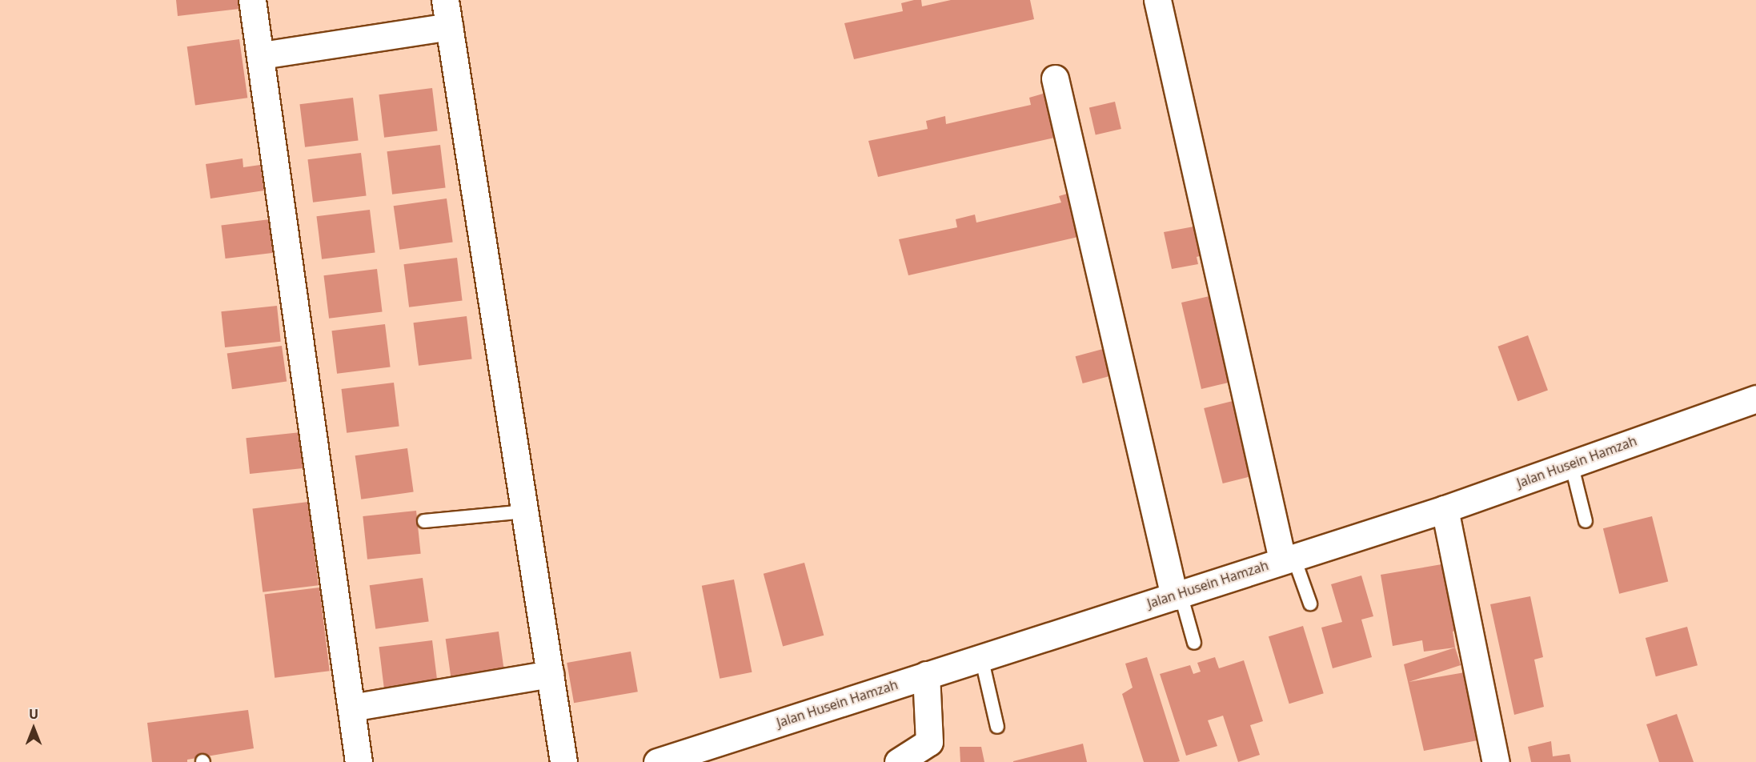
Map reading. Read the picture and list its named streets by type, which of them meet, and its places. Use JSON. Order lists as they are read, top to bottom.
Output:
{
  "streets": {
    "street": ["Jalan Husein Hamzah"]
  },
  "north": "top"
}
